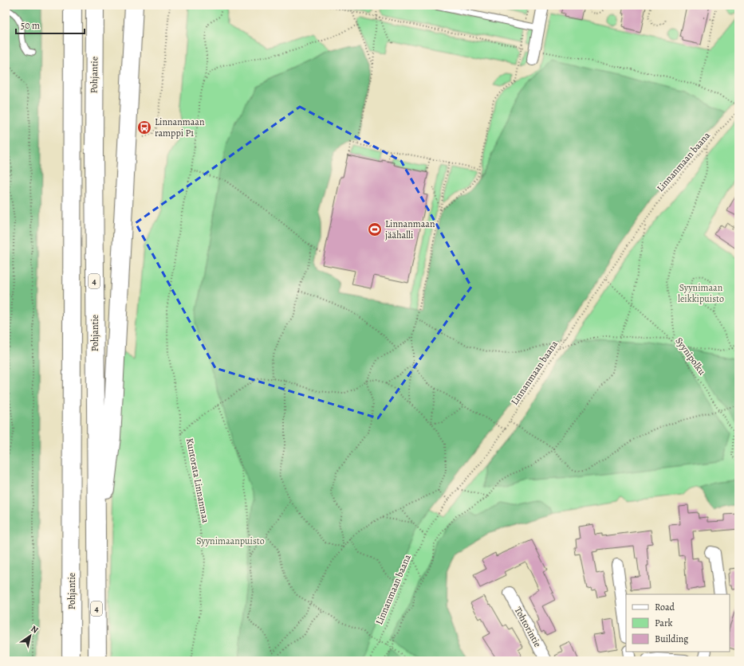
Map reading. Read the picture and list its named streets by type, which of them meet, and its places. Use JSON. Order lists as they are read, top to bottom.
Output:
{
  "streets": {
    "highway": ["Pohjantie", "4"],
    "street": ["Tohtorintie"],
    "path": ["Linnanmaan baana", "Syynipolku", "Kuntorata Linnanmaa"]
  },
  "crossings": [
    ["Linnanmaan baana", "Syynipolku"]
  ],
  "parks": ["Syynimaan leikkipuisto", "Syynimaanpuisto"],
  "places": {
    "bus stop": ["Linnanmaan ramppi P1"],
    "sports": ["Linnanmaan jäähalli"]
  },
  "legend": ["Road", "Park", "Building"],
  "scale_bar": "50 m",
  "north": "top right"
}
